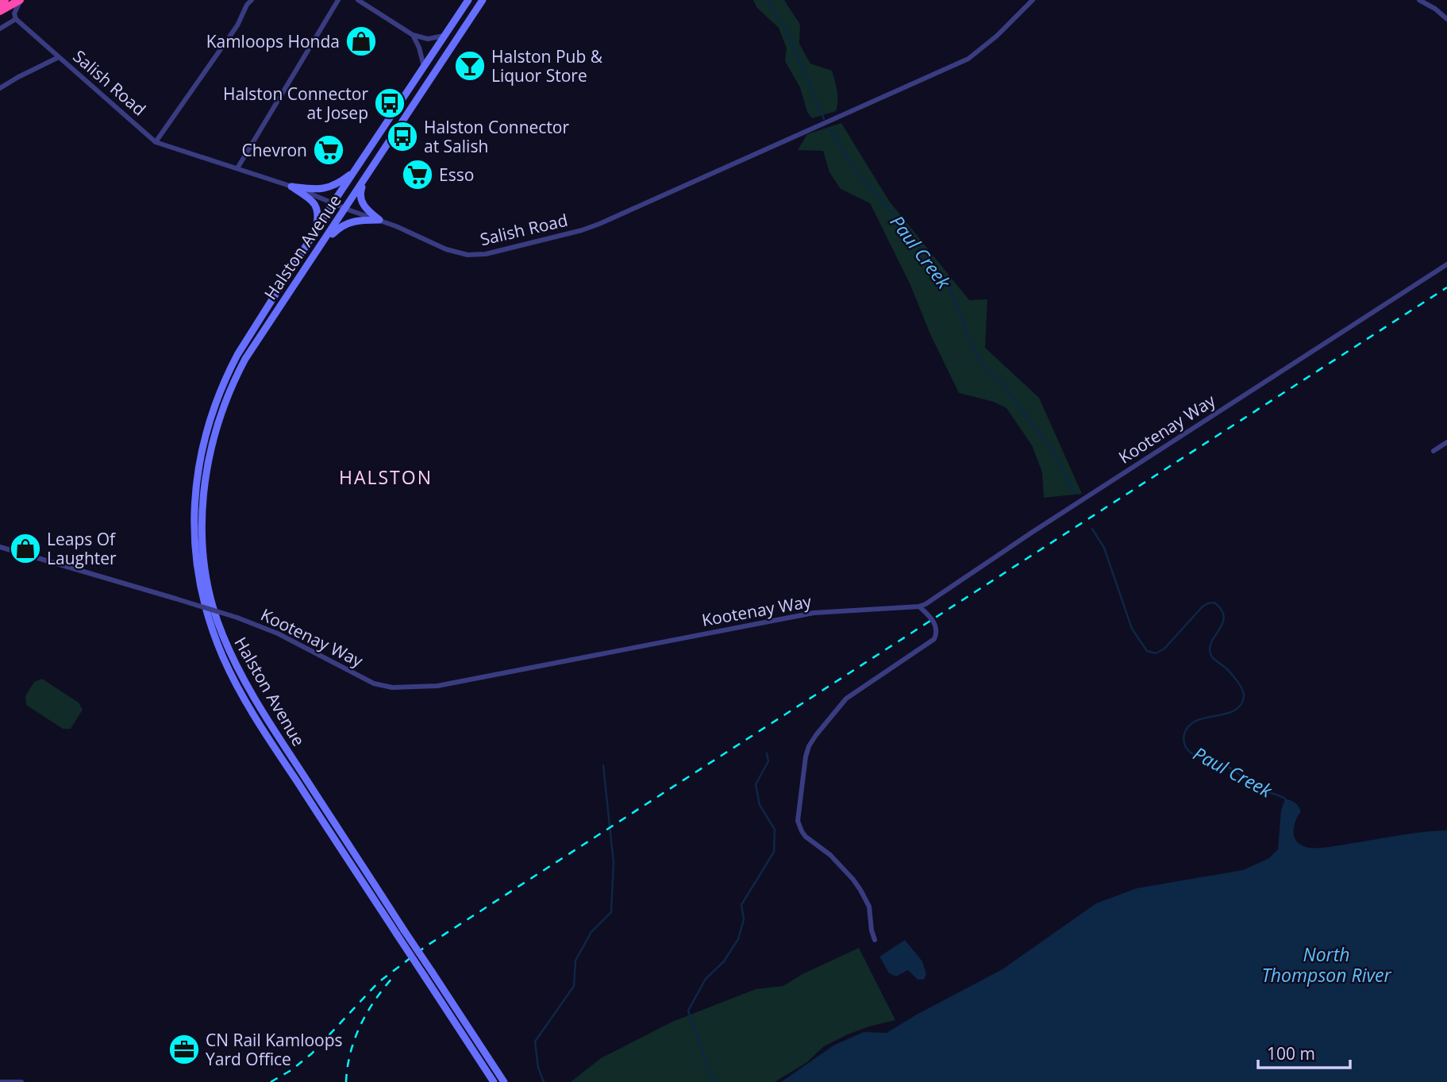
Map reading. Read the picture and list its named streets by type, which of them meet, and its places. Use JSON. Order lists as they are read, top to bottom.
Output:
{
  "streets": {
    "main road": ["Halston Avenue"],
    "street": ["Salish Road", "Kootenay Way"]
  },
  "crossings": [
    ["Salish Road", "Halston Avenue"]
  ],
  "districts": ["HALSTON"],
  "water": ["Paul Creek", "North Thompson River"],
  "places": {
    "shop": ["Kamloops Honda", "Leaps Of Laughter"],
    "bar": ["Halston Pub & Liquor Store"],
    "bus stop": ["Halston Connector at Josep", "Halston Connector at Salish"],
    "supermarket": ["Chevron", "Esso"],
    "office": ["CN Rail Kamloops Yard Office"]
  },
  "scale_bar": "100 m"
}
